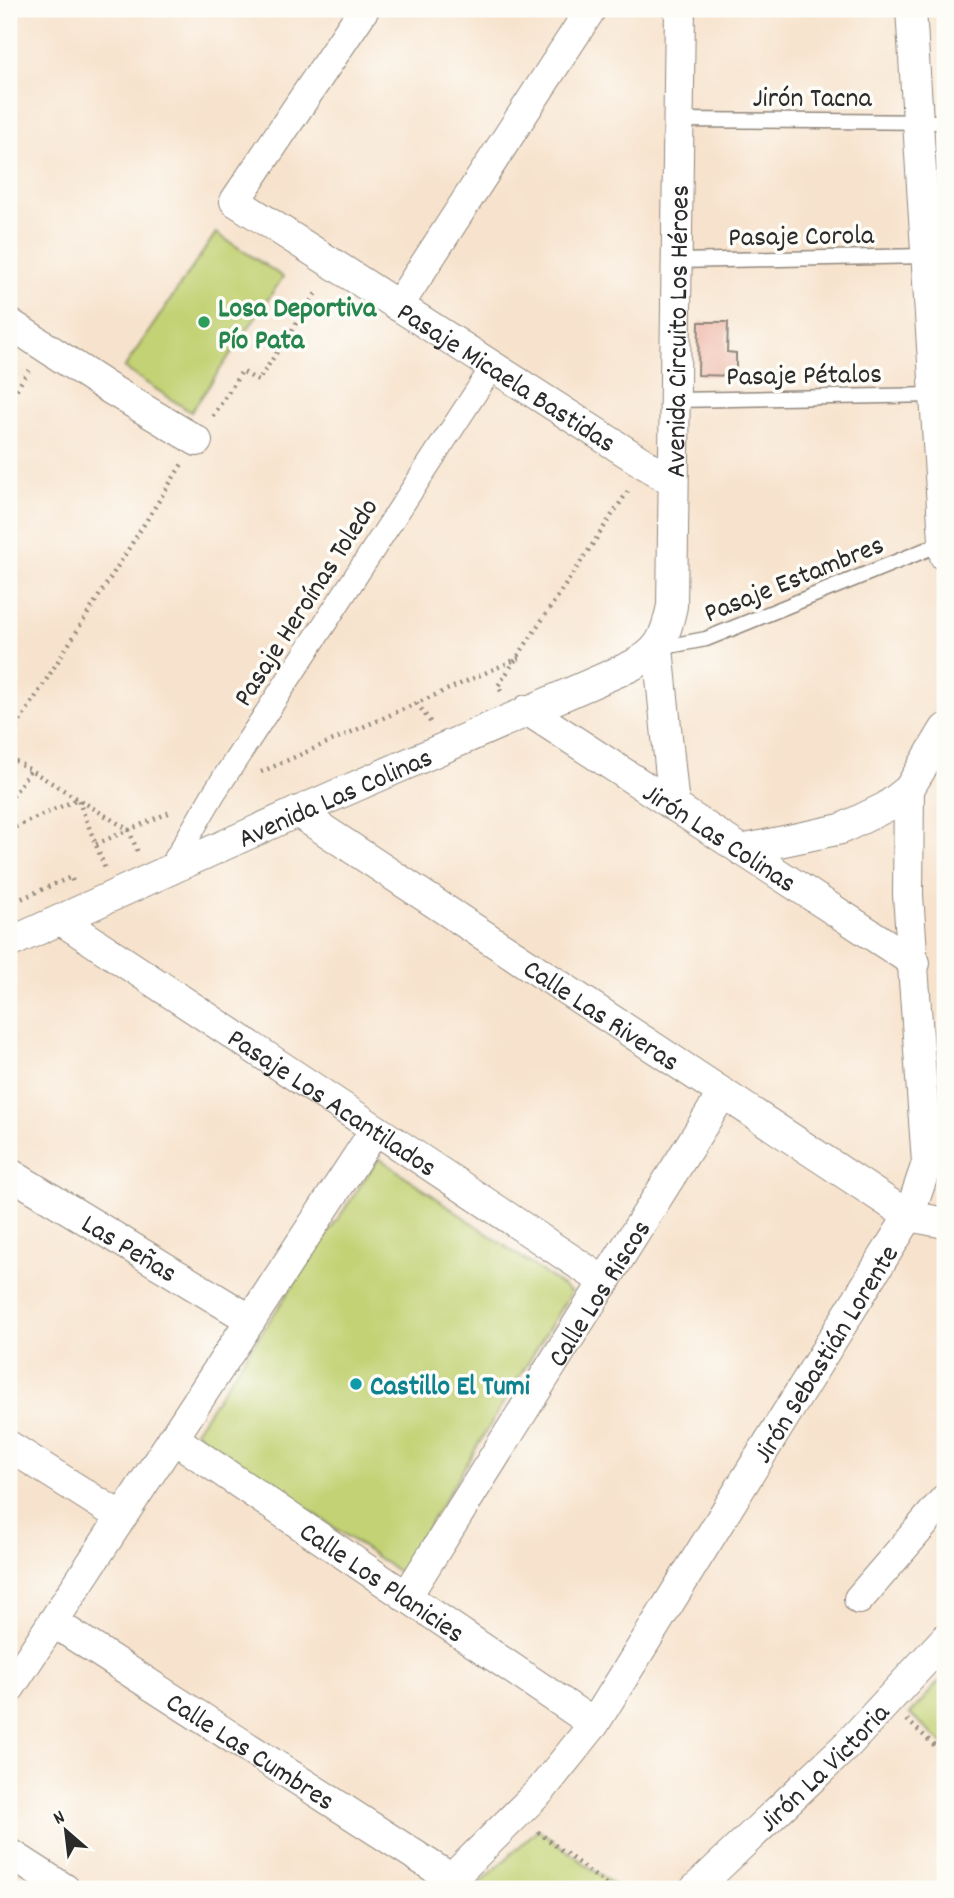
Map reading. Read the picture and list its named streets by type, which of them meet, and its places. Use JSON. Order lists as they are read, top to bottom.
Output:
{
  "streets": {
    "street": [
      "Avenida Circuito Los Héroes",
      "Pasaje Micaela Bastidas",
      "Pasaje Heroínas Toledo",
      "Avenida Las Colinas",
      "Jirón Las Colinas",
      "Calle Las Riveras",
      "Pasaje Los Acantilados",
      "Las Peñas",
      "Calle Los Riscos",
      "Jirón Sebastián Lorente",
      "Calle Los Planicies",
      "Calle Las Cumbres",
      "Jirón La Victoria"
    ],
    "lane": [
      "Jirón Tacna",
      "Pasaje Corola",
      "Pasaje Pétalos",
      "Pasaje Estambres"
    ]
  },
  "crossings": [
    ["Jirón Tacna", "Avenida Circuito Los Héroes"],
    ["Pasaje Corola", "Avenida Circuito Los Héroes"],
    ["Avenida Circuito Los Héroes", "Pasaje Pétalos"],
    ["Avenida Circuito Los Héroes", "Pasaje Micaela Bastidas"],
    ["Avenida Circuito Los Héroes", "Pasaje Estambres"],
    ["Avenida Circuito Los Héroes", "Avenida Las Colinas"],
    ["Pasaje Micaela Bastidas", "Pasaje Heroínas Toledo"],
    ["Pasaje Estambres", "Avenida Las Colinas"],
    ["Pasaje Heroínas Toledo", "Avenida Las Colinas"],
    ["Avenida Las Colinas", "Jirón Las Colinas"],
    ["Avenida Las Colinas", "Calle Las Riveras"],
    ["Avenida Las Colinas", "Pasaje Los Acantilados"],
    ["Jirón Las Colinas", "Jirón Sebastián Lorente"],
    ["Calle Las Riveras", "Calle Los Riscos"],
    ["Calle Las Riveras", "Jirón Sebastián Lorente"],
    ["Pasaje Los Acantilados", "Calle Los Riscos"],
    ["Calle Los Riscos", "Calle Los Planicies"],
    ["Jirón Sebastián Lorente", "Calle Los Planicies"],
    ["Jirón Sebastián Lorente", "Calle Las Cumbres"]
  ],
  "places": ["Losa Deportiva Pío Pata", "Castillo El Tumi"],
  "north": "top left"
}
